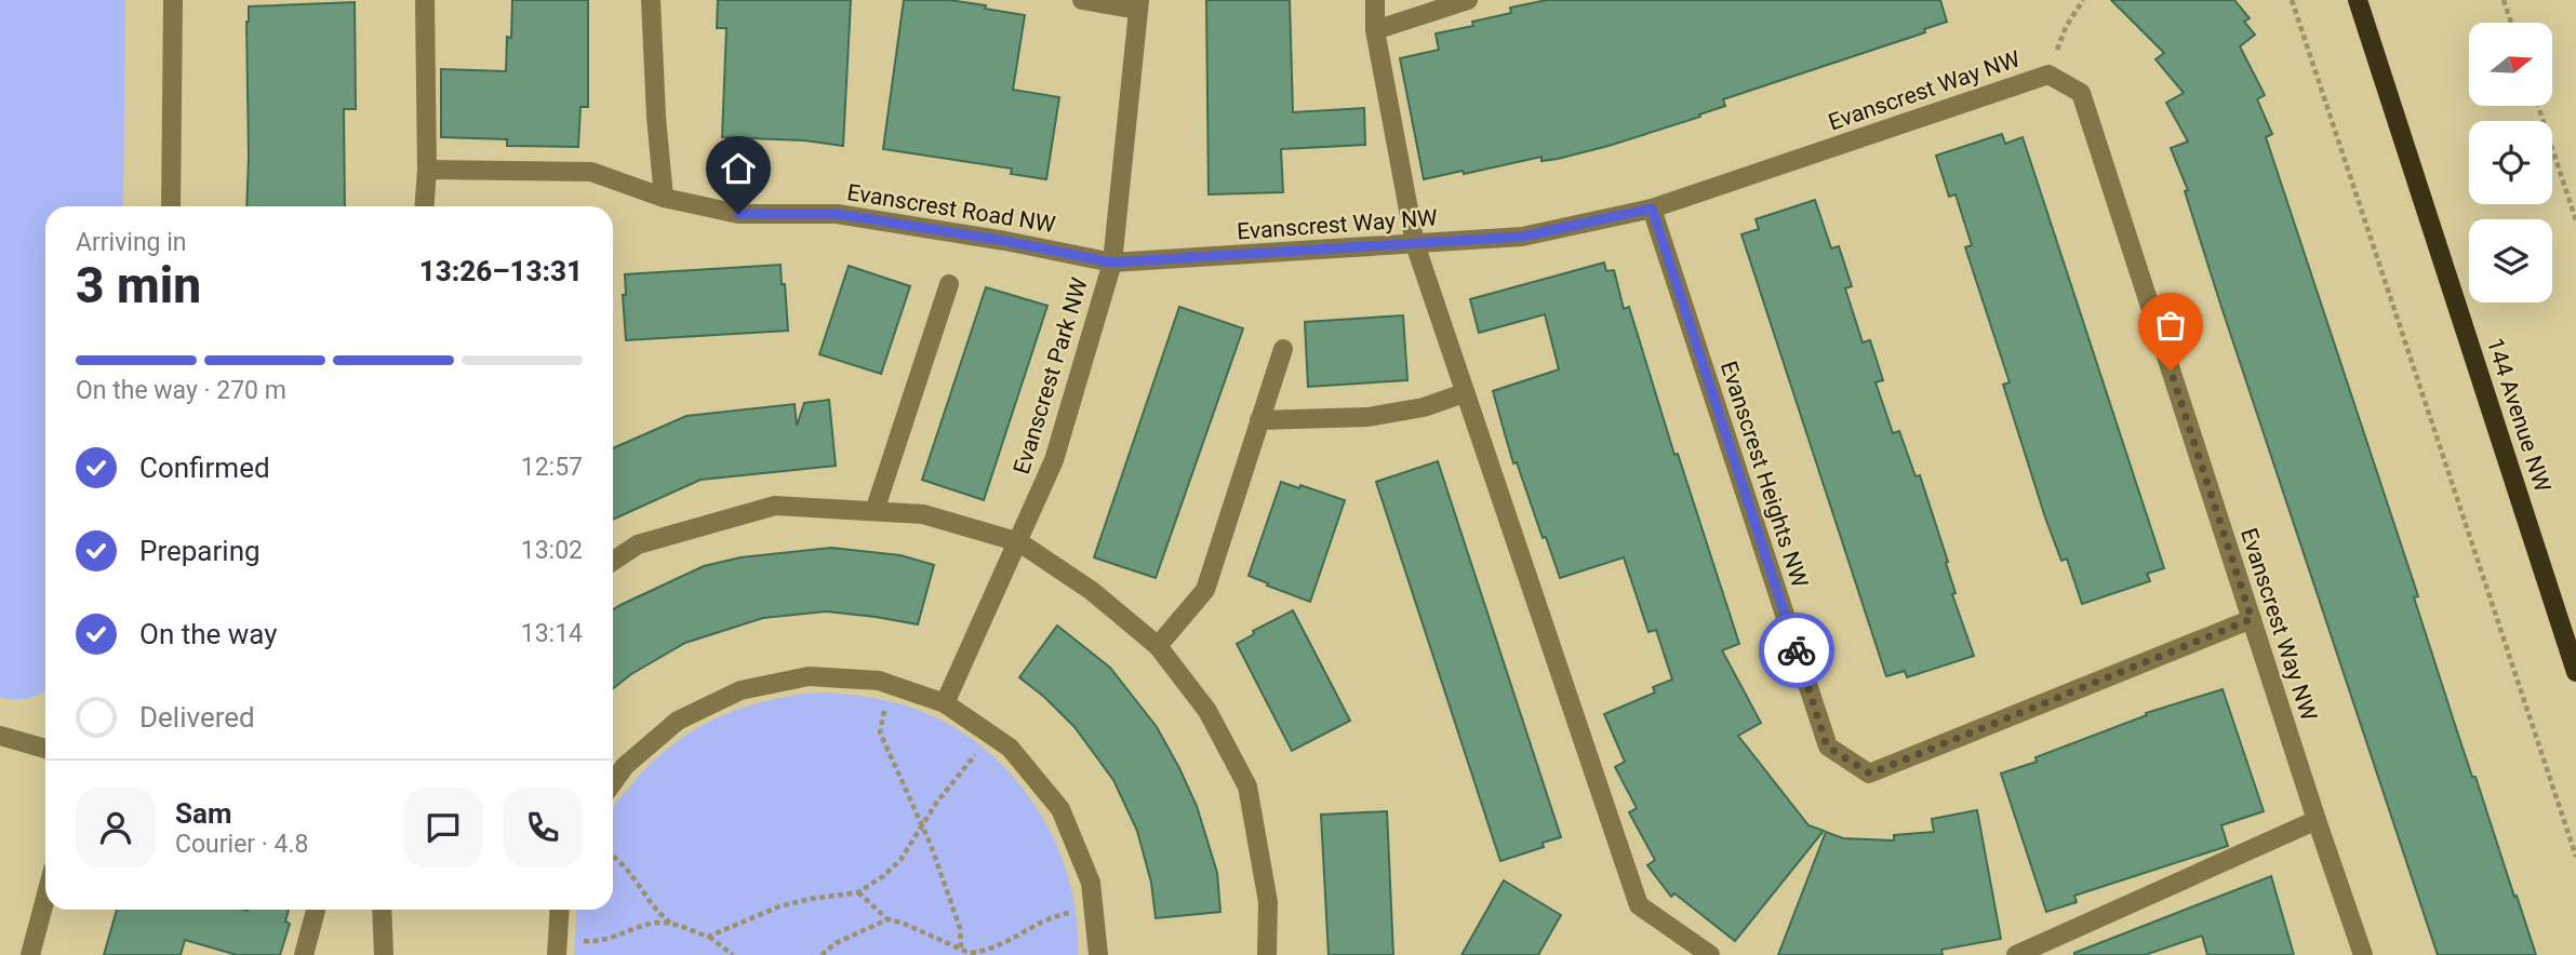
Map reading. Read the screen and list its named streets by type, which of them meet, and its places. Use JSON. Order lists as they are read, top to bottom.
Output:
{
  "streets": {
    "main road": ["144 Avenue NW"],
    "street": [
      "Evanscrest Way NW",
      "Evanscrest Road NW",
      "Evanscrest Park NW",
      "Evanscrest Heights NW"
    ]
  },
  "crossings": [
    ["Evanscrest Way NW", "Evanscrest Road NW"],
    ["Evanscrest Way NW", "Evanscrest Park NW"],
    ["Evanscrest Way NW", "Evanscrest Heights NW"],
    ["Evanscrest Road NW", "Evanscrest Park NW"]
  ],
  "north": "right",
  "page": {
    "heading": ["3 min", "Arriving in", "13:26–13:31"],
    "panel": ["Sam", "Courier · 4.8"],
    "bar": "On the way · 270 m",
    "list": [
      ["Confirmed", "12:57"],
      ["Preparing", "13:02"],
      ["On the way", "13:14"],
      "Delivered"
    ]
  }
}
